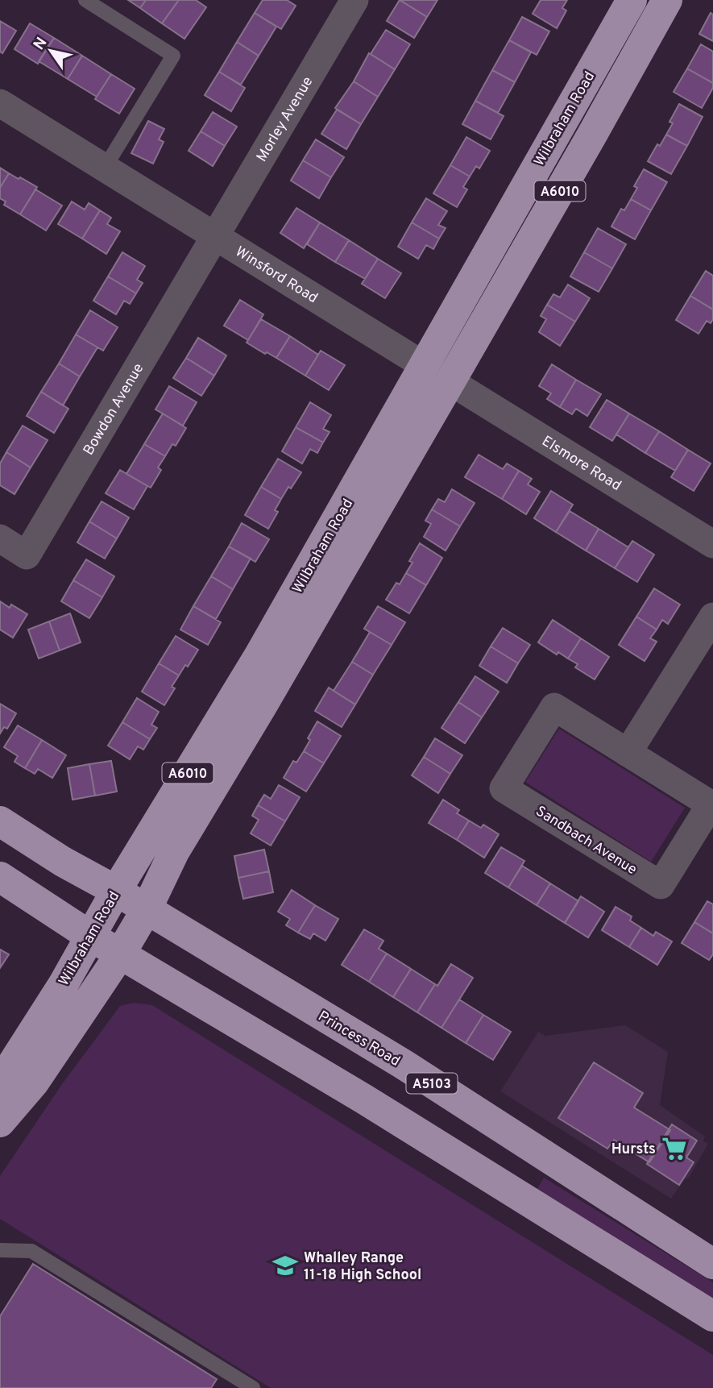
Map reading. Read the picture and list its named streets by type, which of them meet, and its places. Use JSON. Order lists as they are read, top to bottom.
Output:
{
  "streets": {
    "highway": [
      "Wilbraham Road",
      "A6010",
      "Princess Road",
      "A5103"
    ],
    "street": [
      "Morley Avenue",
      "Winsford Road",
      "Bowdon Avenue",
      "Elsmore Road",
      "Sandbach Avenue"
    ]
  },
  "crossings": [
    ["Morley Avenue", "Winsford Road"],
    ["Morley Avenue", "Bowdon Avenue"],
    ["Wilbraham Road", "A6010"],
    ["Wilbraham Road", "Winsford Road"],
    ["Wilbraham Road", "Elsmore Road"],
    ["Wilbraham Road", "Princess Road"],
    ["Winsford Road", "Bowdon Avenue"],
    ["Winsford Road", "Elsmore Road"]
  ],
  "places": {
    "supermarket": ["Hursts"],
    "school or university": ["Whalley Range 11-18 High School"]
  },
  "north": "top left"
}
